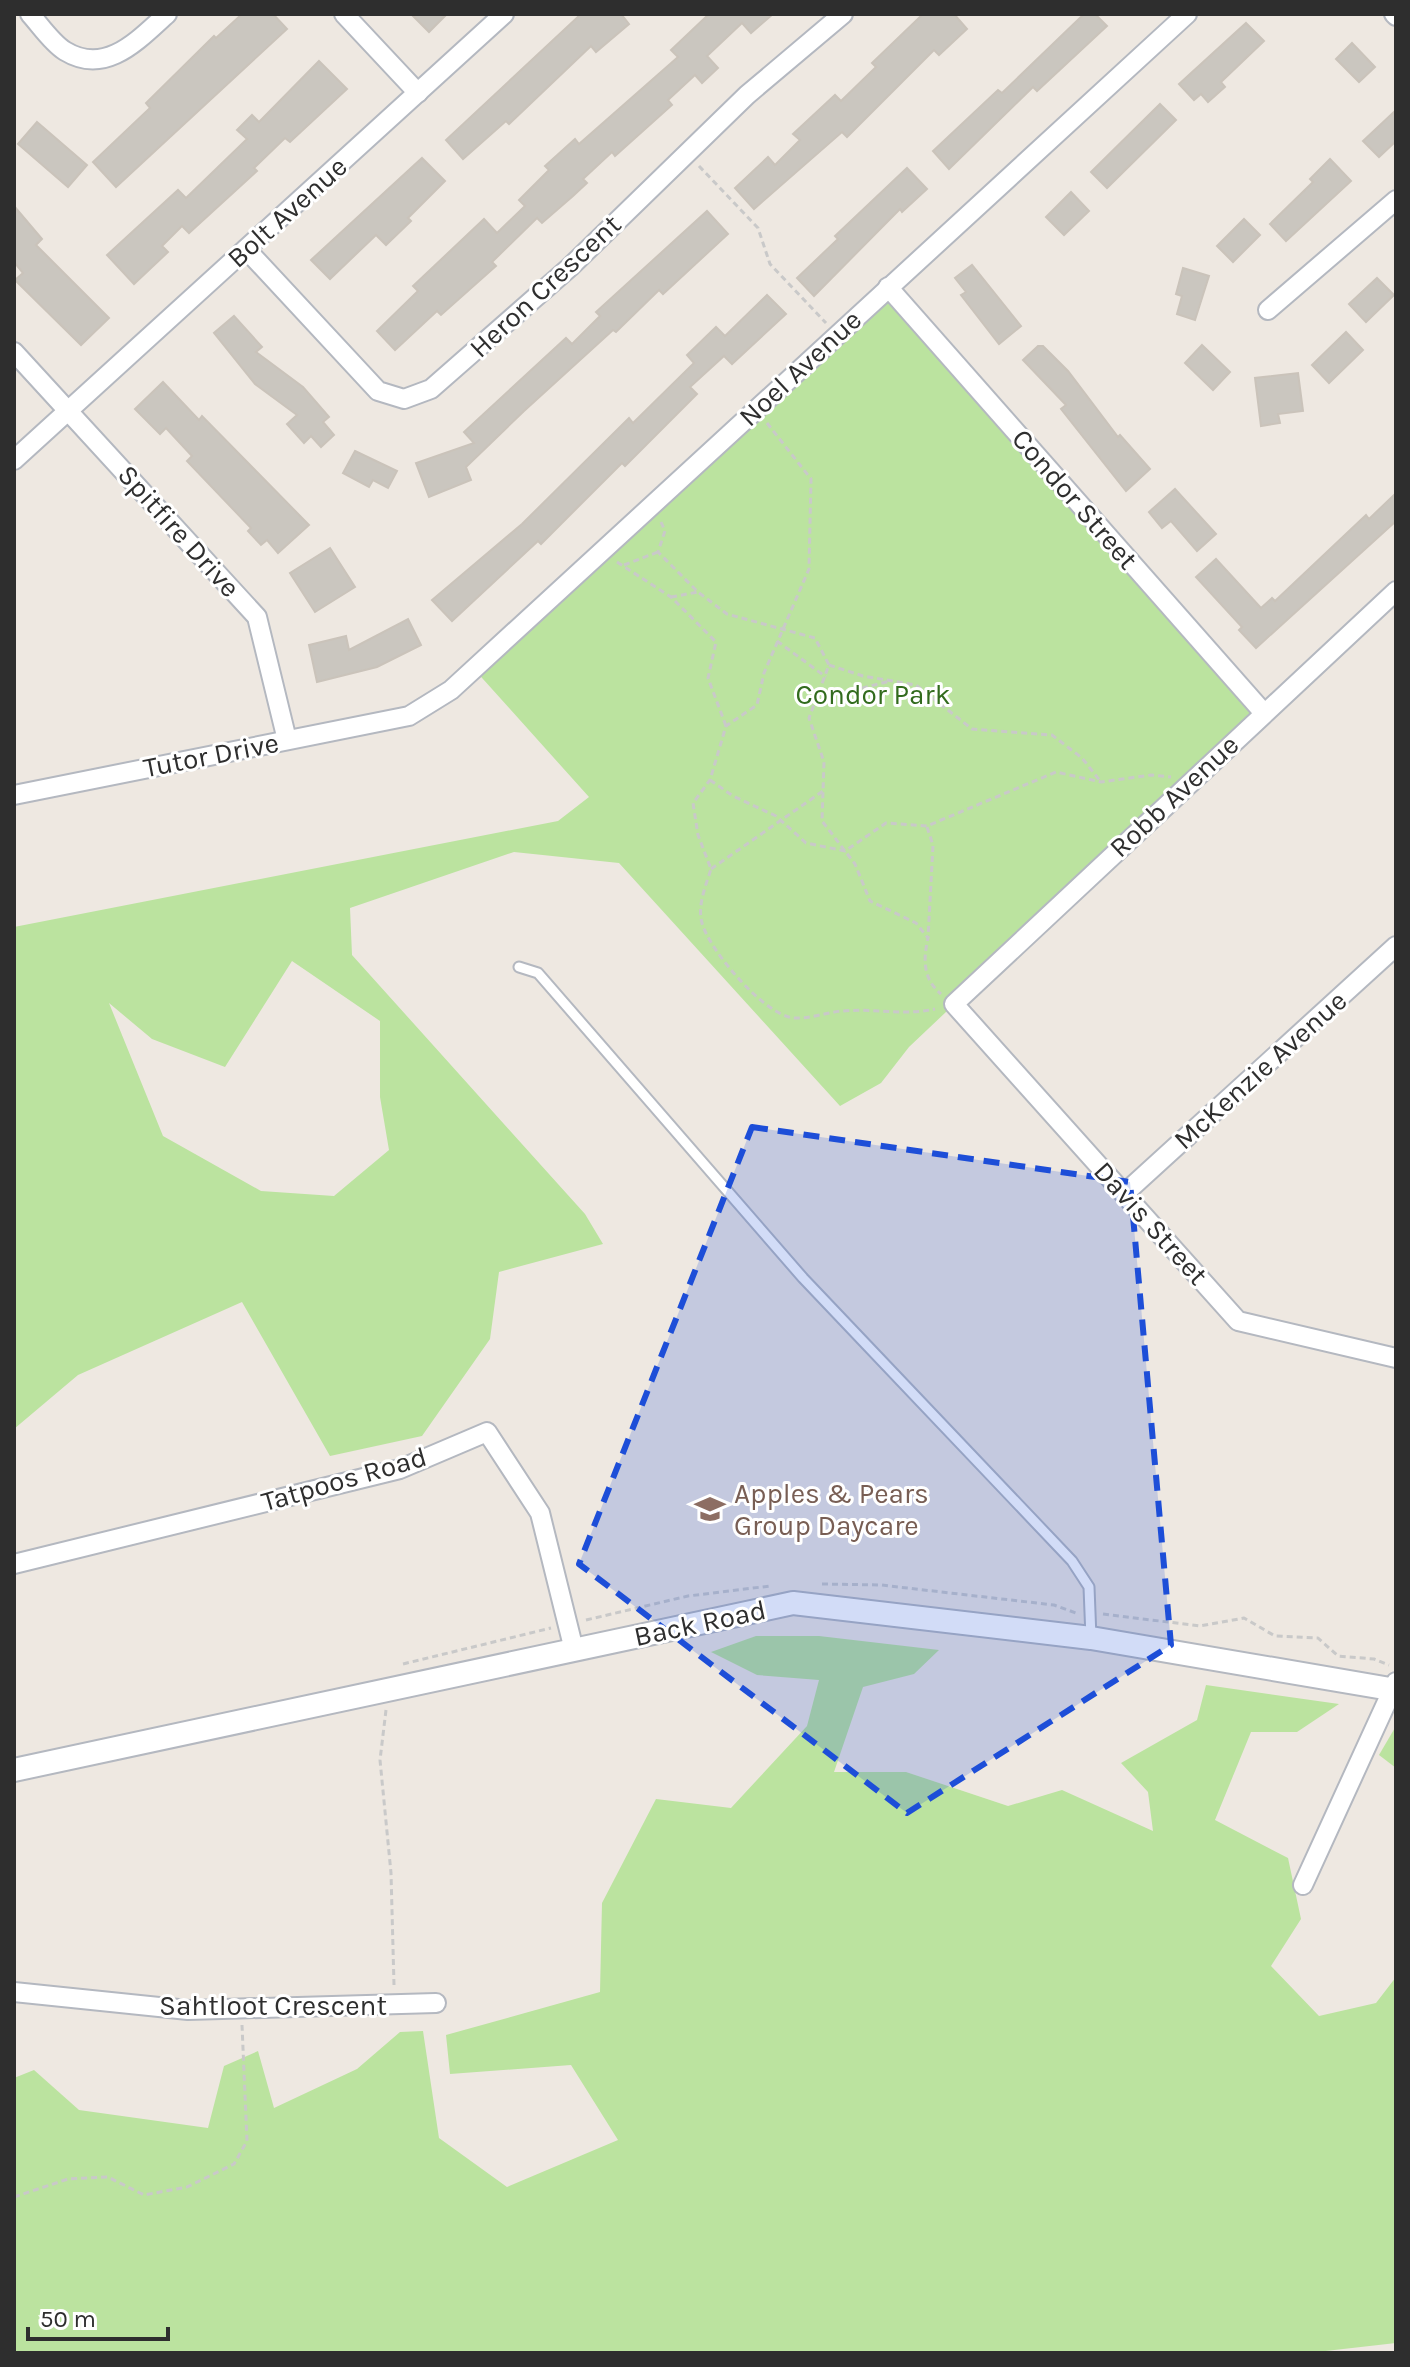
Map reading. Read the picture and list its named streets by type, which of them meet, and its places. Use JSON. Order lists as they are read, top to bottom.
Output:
{
  "streets": {
    "street": [
      "Bolt Avenue",
      "Heron Crescent",
      "Noel Avenue",
      "Condor Street",
      "Spitfire Drive",
      "Tutor Drive",
      "Robb Avenue",
      "McKenzie Avenue",
      "Davis Street",
      "Tatpoos Road",
      "Back Road",
      "Sahtloot Crescent"
    ]
  },
  "crossings": [
    ["Bolt Avenue", "Heron Crescent"],
    ["Bolt Avenue", "Spitfire Drive"],
    ["Noel Avenue", "Condor Street"],
    ["Noel Avenue", "Tutor Drive"],
    ["Condor Street", "Robb Avenue"],
    ["Spitfire Drive", "Tutor Drive"],
    ["Robb Avenue", "Davis Street"],
    ["McKenzie Avenue", "Davis Street"],
    ["Tatpoos Road", "Back Road"]
  ],
  "parks": ["Condor Park"],
  "places": {
    "school or university": ["Apples & Pears Group Daycare"]
  },
  "scale_bar": "50 m"
}
